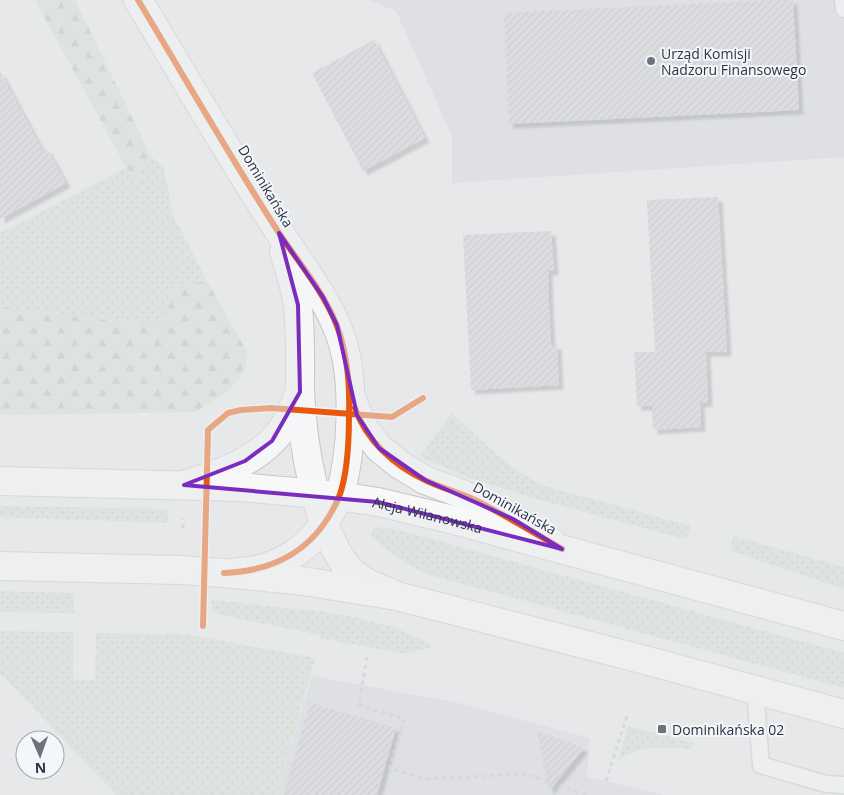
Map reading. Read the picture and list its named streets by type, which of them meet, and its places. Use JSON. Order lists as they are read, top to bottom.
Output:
{
  "streets": {
    "main road": ["Aleja Wilanowska"],
    "street": ["Dominikańska"]
  },
  "crossings": [
    ["Dominikańska", "Aleja Wilanowska"]
  ],
  "places": {
    "other": ["Urząd Komisji Nadzoru Finansowego"],
    "transit": ["Dominikańska 02"]
  },
  "north": "bottom"
}
